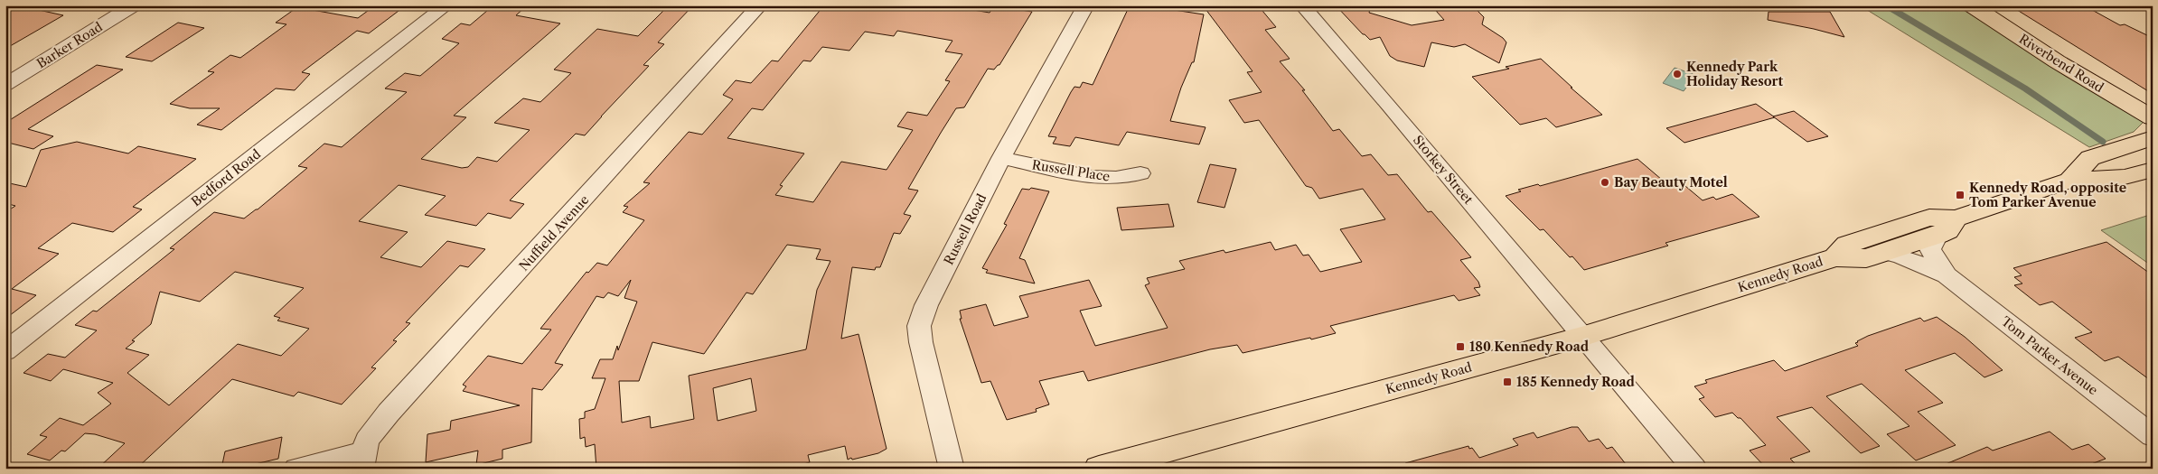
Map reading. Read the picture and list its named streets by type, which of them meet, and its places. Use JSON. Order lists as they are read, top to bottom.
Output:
{
  "streets": {
    "main road": ["Riverbend Road", "Kennedy Road"],
    "street": [
      "Barker Road",
      "Storkey Street",
      "Russell Place",
      "Bedford Road",
      "Russell Road",
      "Nuffield Avenue",
      "Tom Parker Avenue"
    ]
  },
  "crossings": [
    ["Storkey Street", "Kennedy Road"],
    ["Russell Place", "Russell Road"],
    ["Kennedy Road", "Tom Parker Avenue"]
  ],
  "places": {
    "other": ["Kennedy Park Holiday Resort", "Bay Beauty Motel"],
    "transit": ["Kennedy Road, opposite Tom Parker Avenue", "180 Kennedy Road", "185 Kennedy Road"]
  }
}
